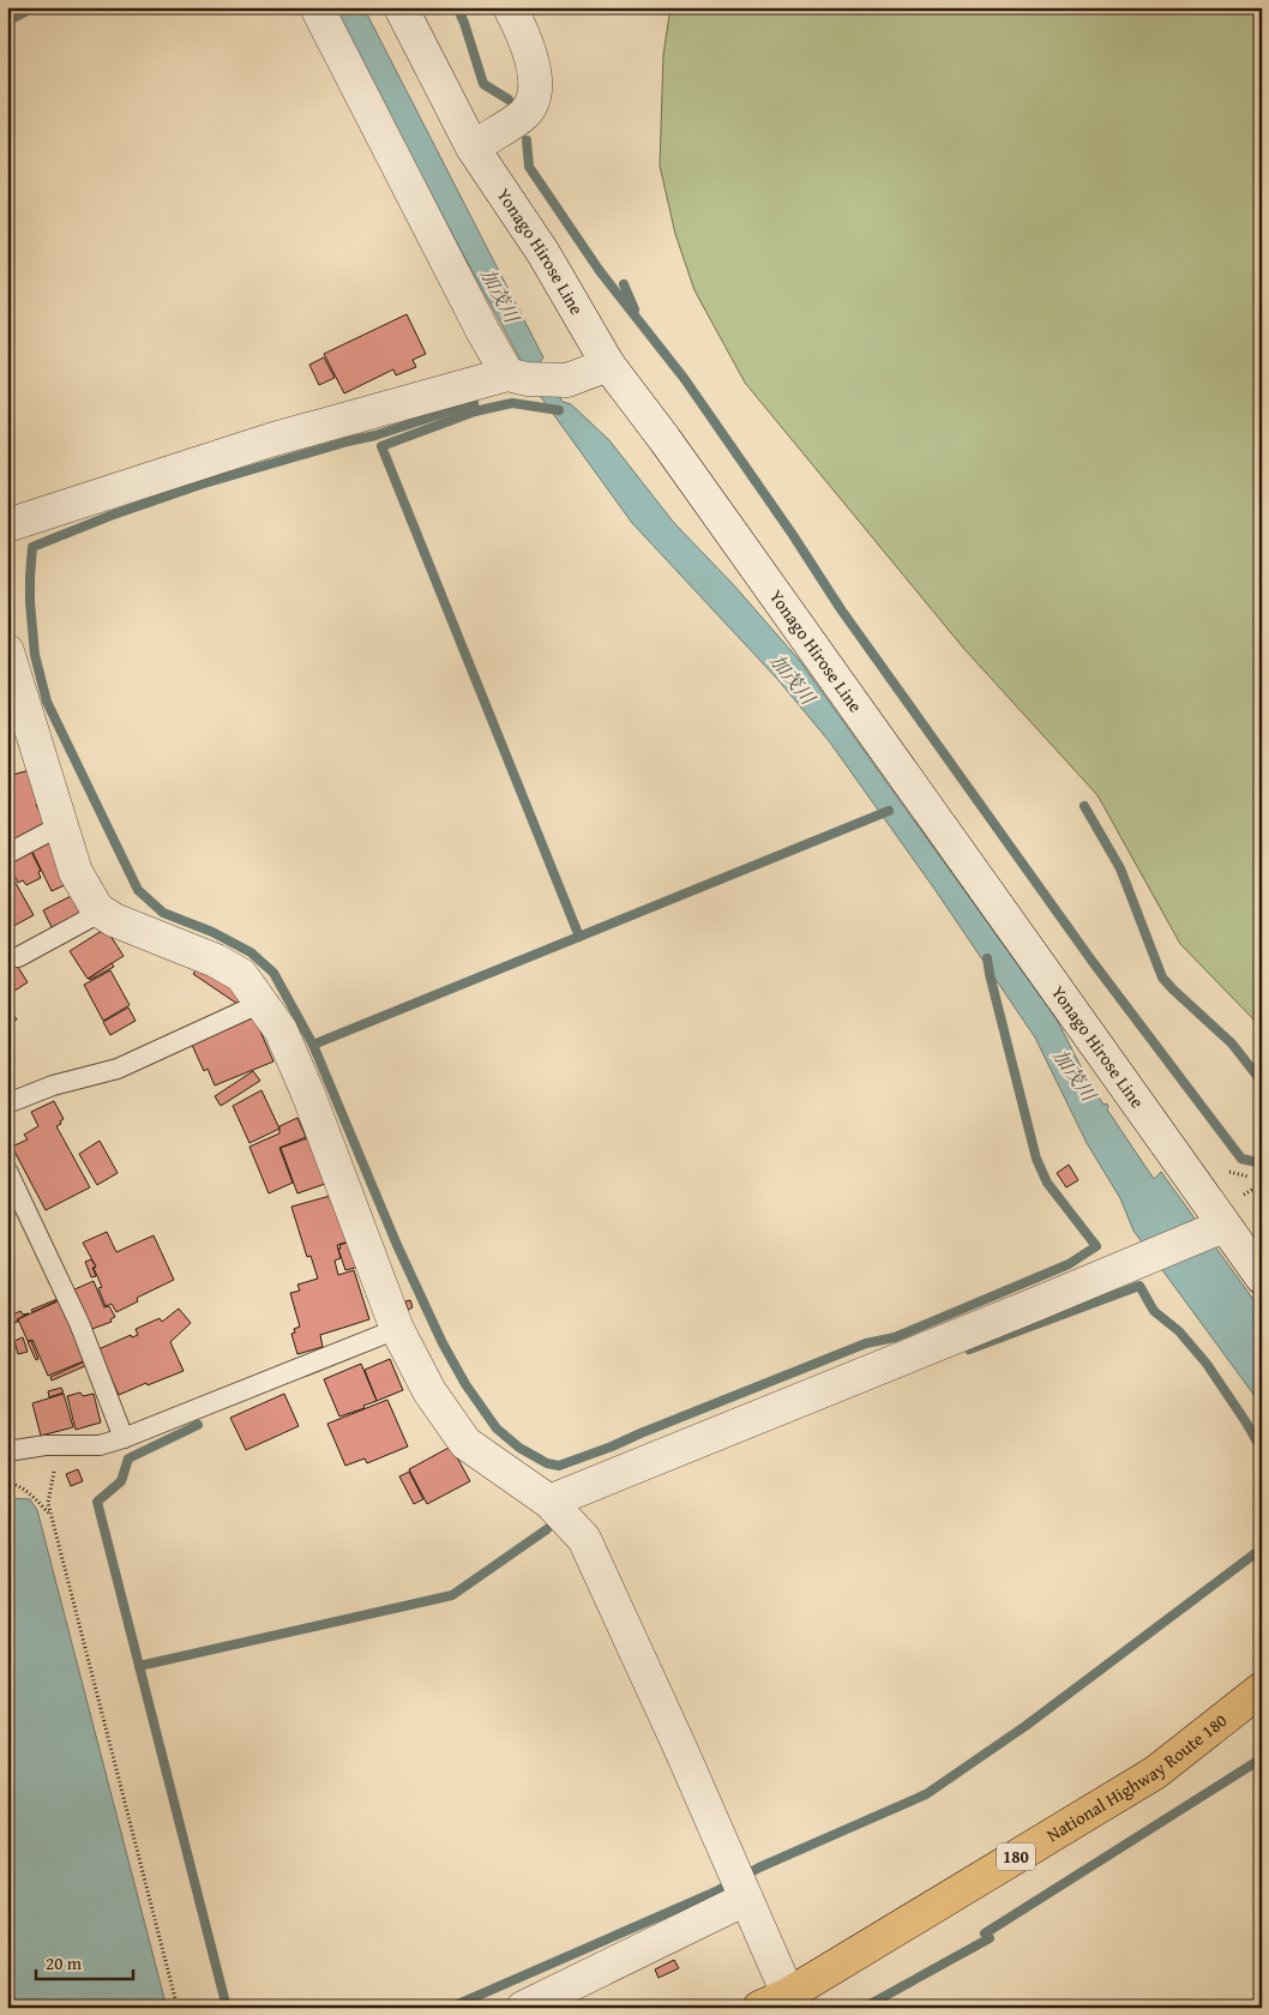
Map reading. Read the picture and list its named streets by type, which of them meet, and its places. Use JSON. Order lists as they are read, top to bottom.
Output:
{
  "streets": {
    "highway": ["National Highway Route 180", "180"],
    "street": ["Yonago Hirose Line"]
  },
  "water": ["加茂川"],
  "scale_bar": "20 m"
}
